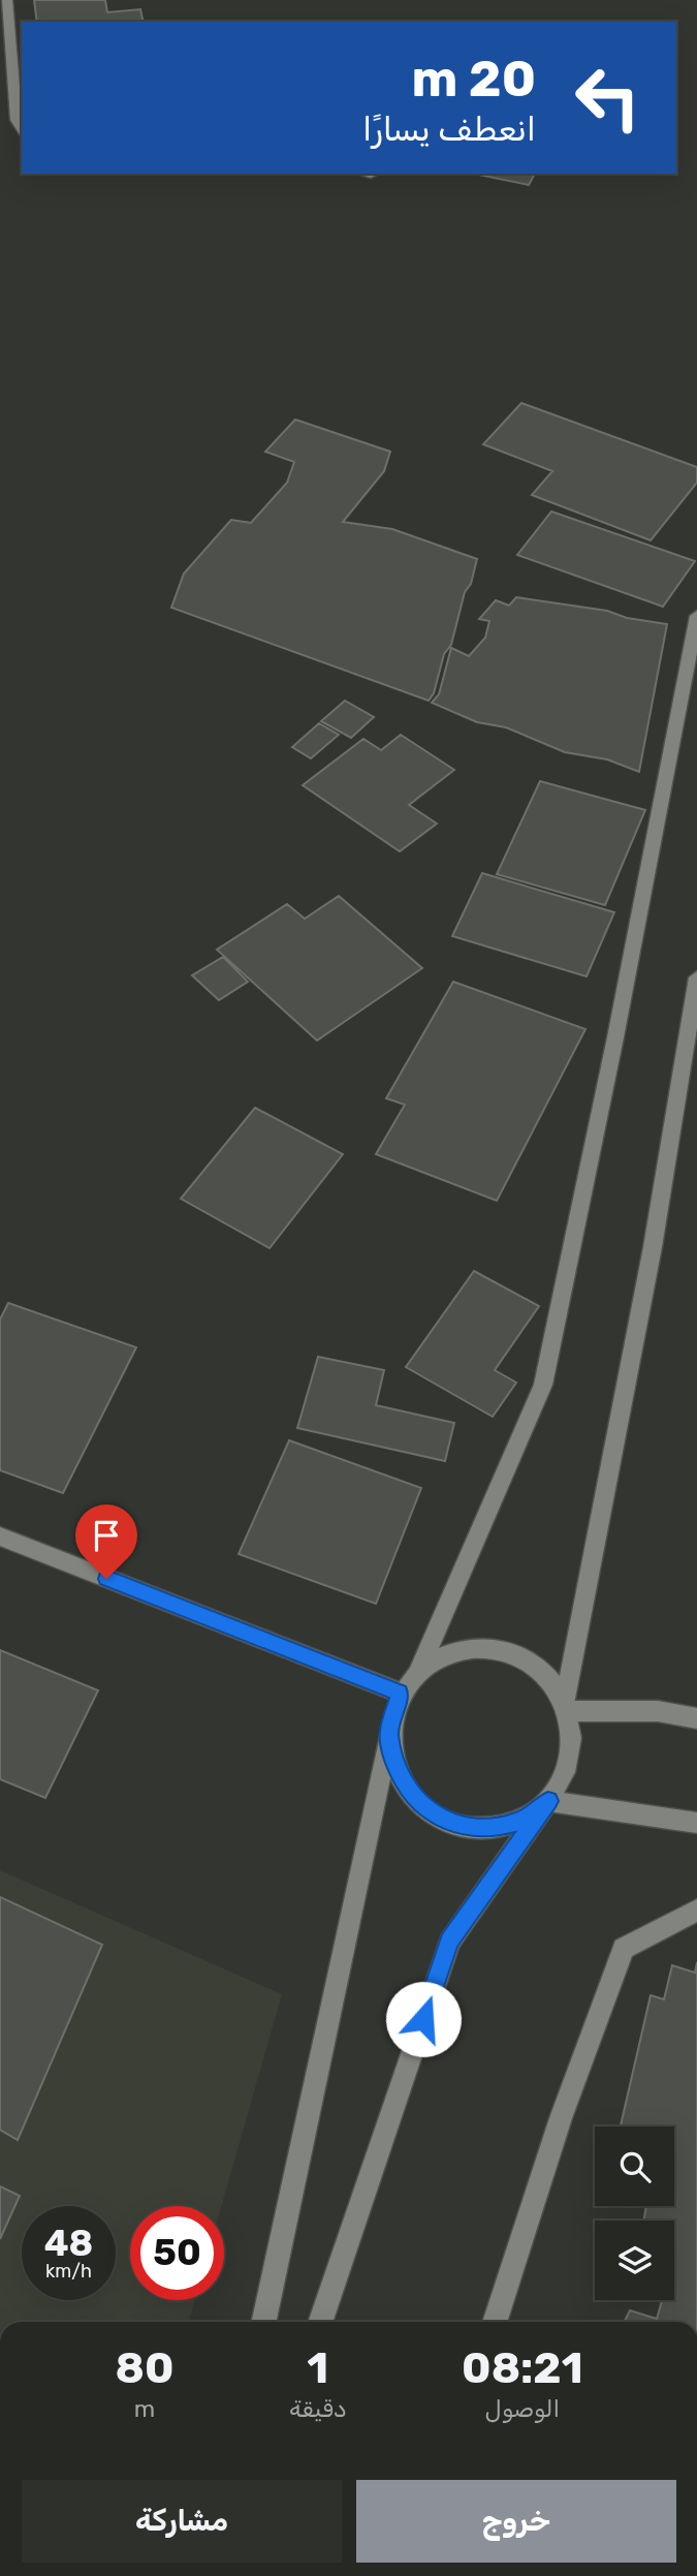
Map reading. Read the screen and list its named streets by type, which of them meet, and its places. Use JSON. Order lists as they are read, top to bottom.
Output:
{
  "page": {
    "turn": ["20 m", "انعطف يسارًا"],
    "speed": "48 km/h",
    "limit": "50",
    "eta": [
      "08:21",
      "الوصول",
      "1",
      "دقيقة",
      "80",
      "m"
    ],
    "buttons": ["خروج", "مشاركة"]
  }
}
